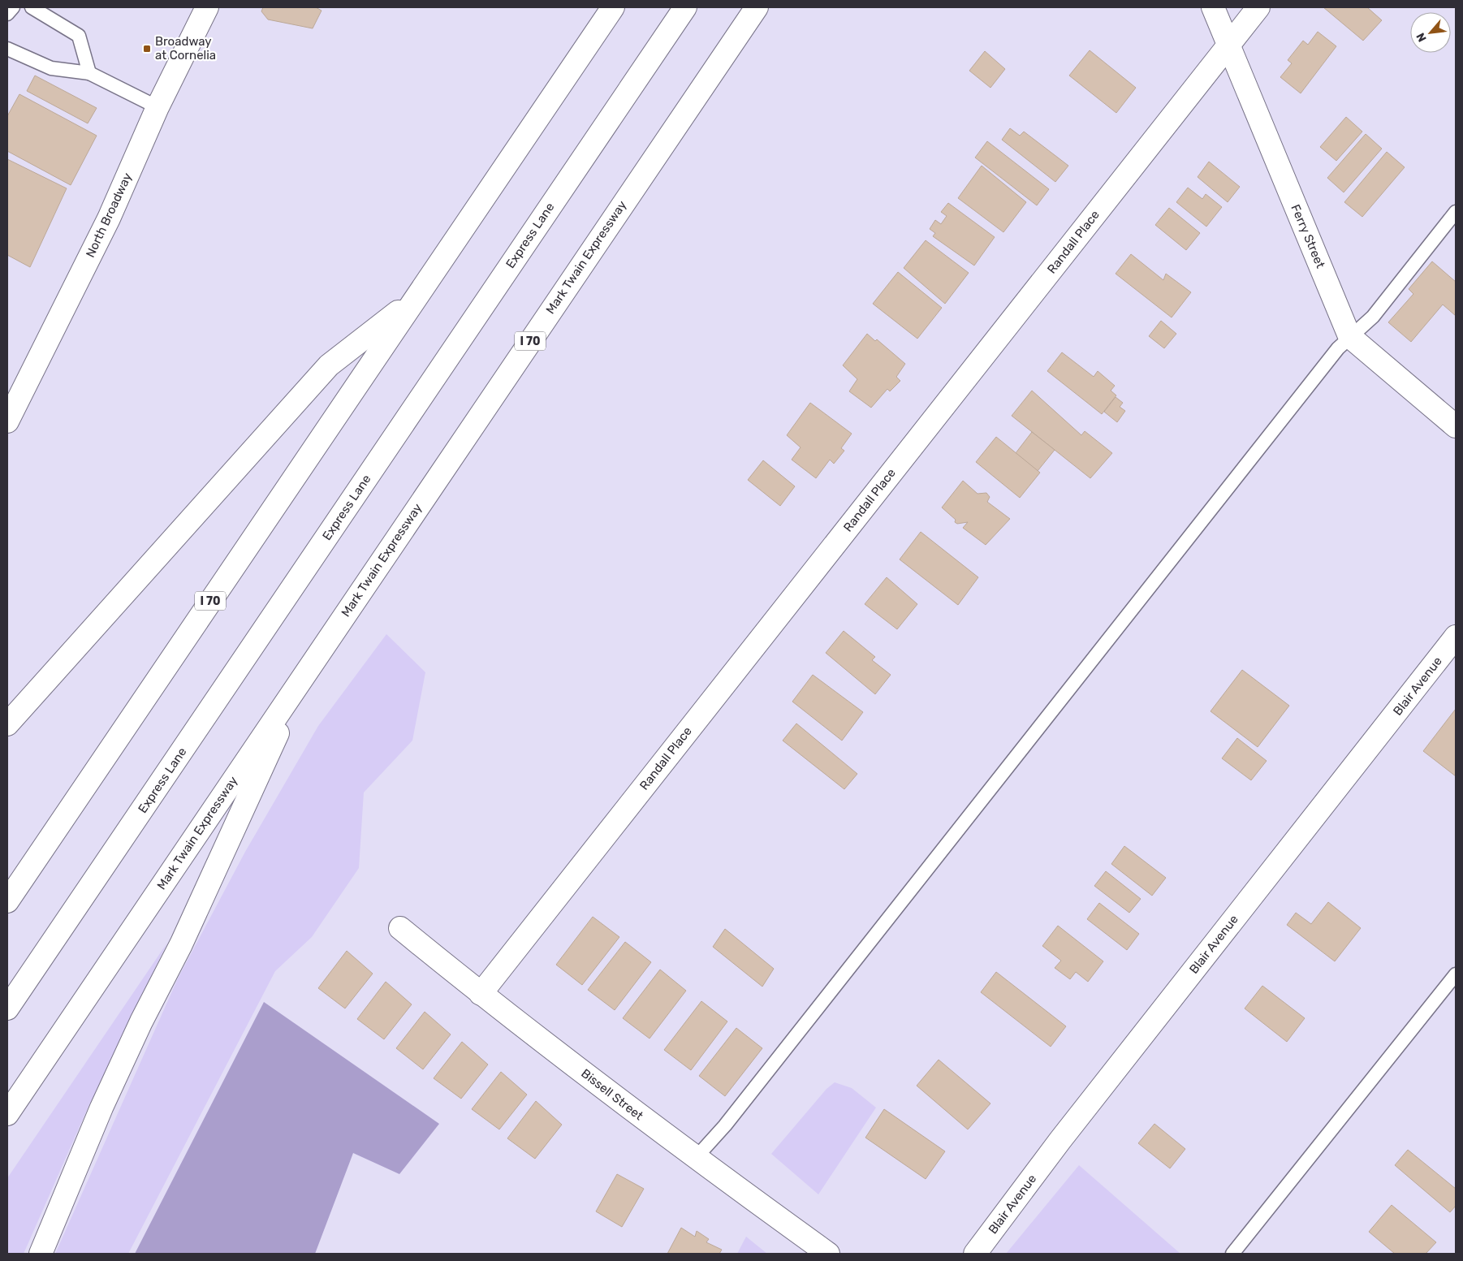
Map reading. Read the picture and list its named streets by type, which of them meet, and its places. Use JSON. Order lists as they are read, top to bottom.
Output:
{
  "streets": {
    "main road": [
      "North Broadway",
      "Express Lane",
      "Ferry Street",
      "Randall Place",
      "Mark Twain Expressway",
      "I 70",
      "Blair Avenue",
      "Bissell Street"
    ]
  },
  "crossings": [
    ["Ferry Street", "Randall Place"],
    ["Randall Place", "Bissell Street"]
  ],
  "places": {
    "transit": ["Broadway at Cornelia"]
  },
  "north": "bottom left"
}
